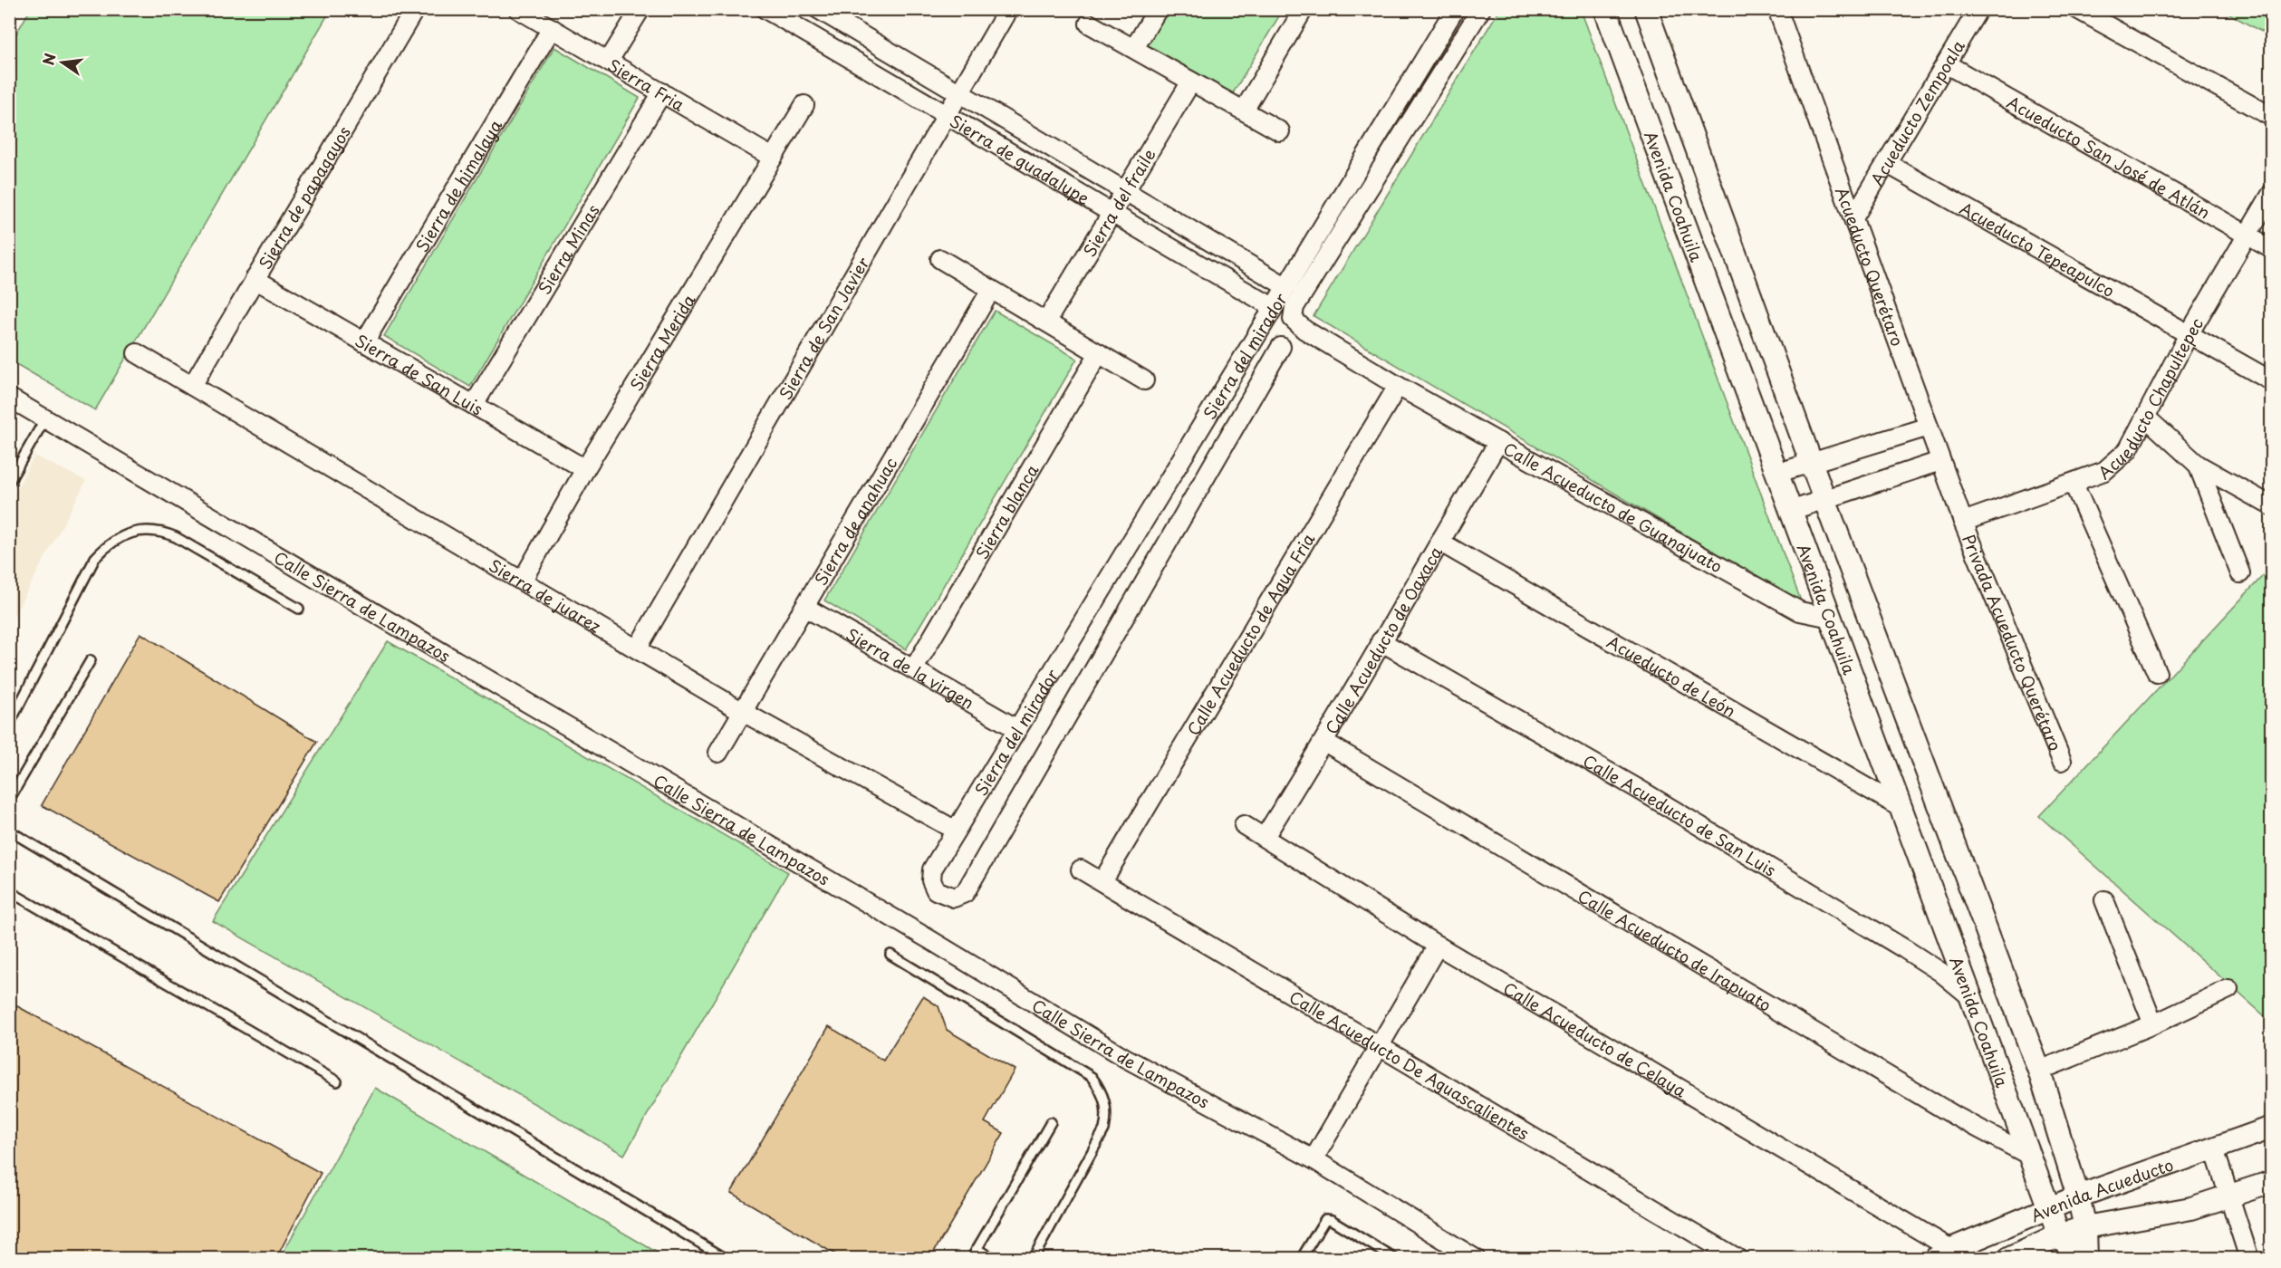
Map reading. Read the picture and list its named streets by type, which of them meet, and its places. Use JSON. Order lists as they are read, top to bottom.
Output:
{
  "streets": {
    "street": [
      "Sierra Fria",
      "Acueducto Zempoala",
      "Acueducto San José de Atlán",
      "Sierra de guadalupe",
      "Sierra de himalaya",
      "Avenida Coahuila",
      "Sierra de papagayos",
      "Sierra del fraile",
      "Sierra Minas",
      "Acueducto Tepeapulco",
      "Acueducto Querétaro",
      "Sierra de San Javier",
      "Sierra Merida",
      "Sierra del mirador",
      "Sierra de San Luis",
      "Acueducto Chapultepec",
      "Calle Acueducto de Guanajuato",
      "Sierra blanca",
      "Sierra de anahuac",
      "Sierra de juarez",
      "Calle Sierra de Lampazos",
      "Calle Acueducto de Agua Fria",
      "Calle Acueducto de Oaxaca",
      "Privada Acueducto Querétaro",
      "Sierra de la virgen",
      "Acueducto de León",
      "Calle Acueducto de San Luis",
      "Calle Acueducto de Irapuato",
      "Calle Acueducto de Celaya",
      "Calle Acueducto De Aguascalientes",
      "Avenida Acueducto"
    ]
  },
  "crossings": [
    ["Sierra Fria", "Sierra de himalaya"],
    ["Sierra Fria", "Sierra Minas"],
    ["Sierra Fria", "Sierra Merida"],
    ["Acueducto Zempoala", "Acueducto San José de Atlán"],
    ["Acueducto Zempoala", "Acueducto Tepeapulco"],
    ["Acueducto Zempoala", "Acueducto Querétaro"],
    ["Acueducto San José de Atlán", "Acueducto Chapultepec"],
    ["Sierra de guadalupe", "Sierra del fraile"],
    ["Sierra de guadalupe", "Sierra de San Javier"],
    ["Sierra de guadalupe", "Sierra del mirador"],
    ["Sierra de himalaya", "Sierra de San Luis"],
    ["Avenida Coahuila", "Calle Acueducto de Guanajuato"],
    ["Avenida Coahuila", "Acueducto de León"],
    ["Avenida Coahuila", "Calle Acueducto de San Luis"],
    ["Avenida Coahuila", "Calle Acueducto de Irapuato"],
    ["Avenida Coahuila", "Avenida Acueducto"],
    ["Sierra de papagayos", "Sierra de San Luis"],
    ["Sierra de papagayos", "Sierra de juarez"],
    ["Sierra Minas", "Sierra de San Luis"],
    ["Acueducto Tepeapulco", "Acueducto Chapultepec"],
    ["Acueducto Querétaro", "Acueducto Chapultepec"],
    ["Acueducto Querétaro", "Privada Acueducto Querétaro"],
    ["Sierra de San Javier", "Sierra de juarez"],
    ["Sierra Merida", "Sierra de San Luis"],
    ["Sierra Merida", "Sierra de juarez"],
    ["Sierra del mirador", "Calle Acueducto de Guanajuato"],
    ["Sierra del mirador", "Sierra de juarez"],
    ["Sierra del mirador", "Sierra de la virgen"],
    ["Acueducto Chapultepec", "Privada Acueducto Querétaro"],
    ["Calle Acueducto de Guanajuato", "Calle Acueducto de Agua Fria"],
    ["Calle Acueducto de Guanajuato", "Calle Acueducto de Oaxaca"],
    ["Sierra blanca", "Sierra de la virgen"],
    ["Sierra de anahuac", "Sierra de juarez"],
    ["Sierra de anahuac", "Sierra de la virgen"],
    ["Calle Acueducto de Agua Fria", "Calle Acueducto De Aguascalientes"],
    ["Calle Acueducto de Oaxaca", "Acueducto de León"],
    ["Calle Acueducto de Oaxaca", "Calle Acueducto de San Luis"],
    ["Calle Acueducto de Oaxaca", "Calle Acueducto de Irapuato"],
    ["Calle Acueducto de Oaxaca", "Calle Acueducto de Celaya"],
    ["Calle Acueducto de Celaya", "Avenida Acueducto"]
  ],
  "north": "left"
}
